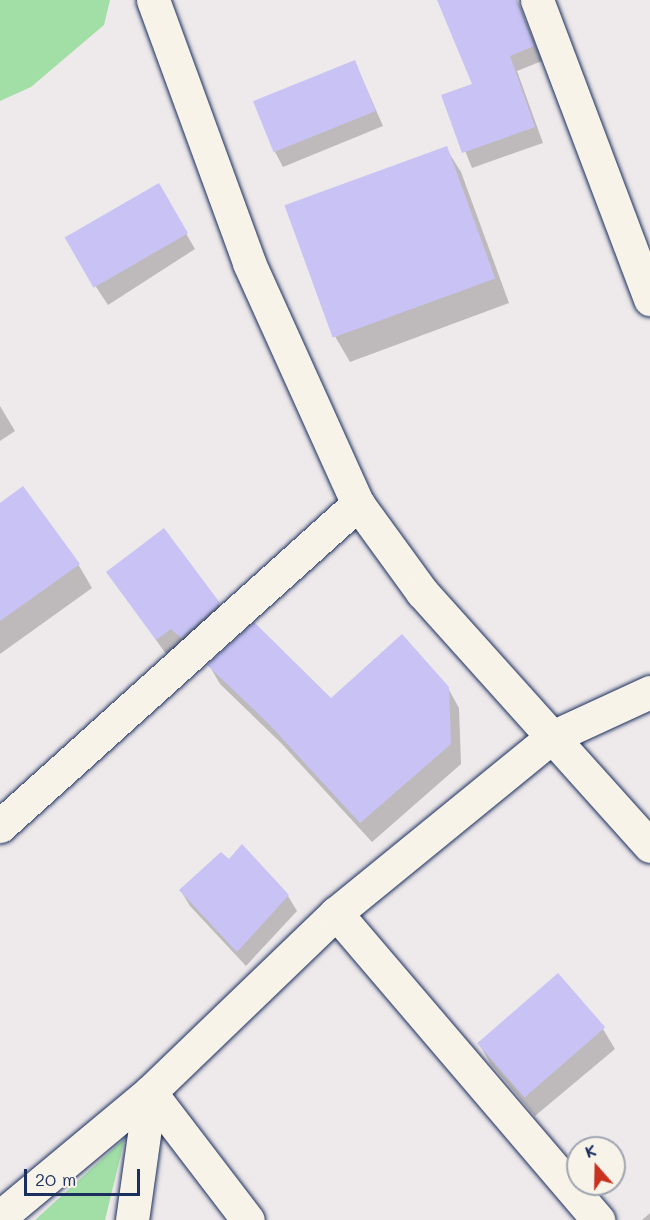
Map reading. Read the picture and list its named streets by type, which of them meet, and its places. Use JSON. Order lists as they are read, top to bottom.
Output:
{
  "scale_bar": "20 m",
  "north": "top"
}
